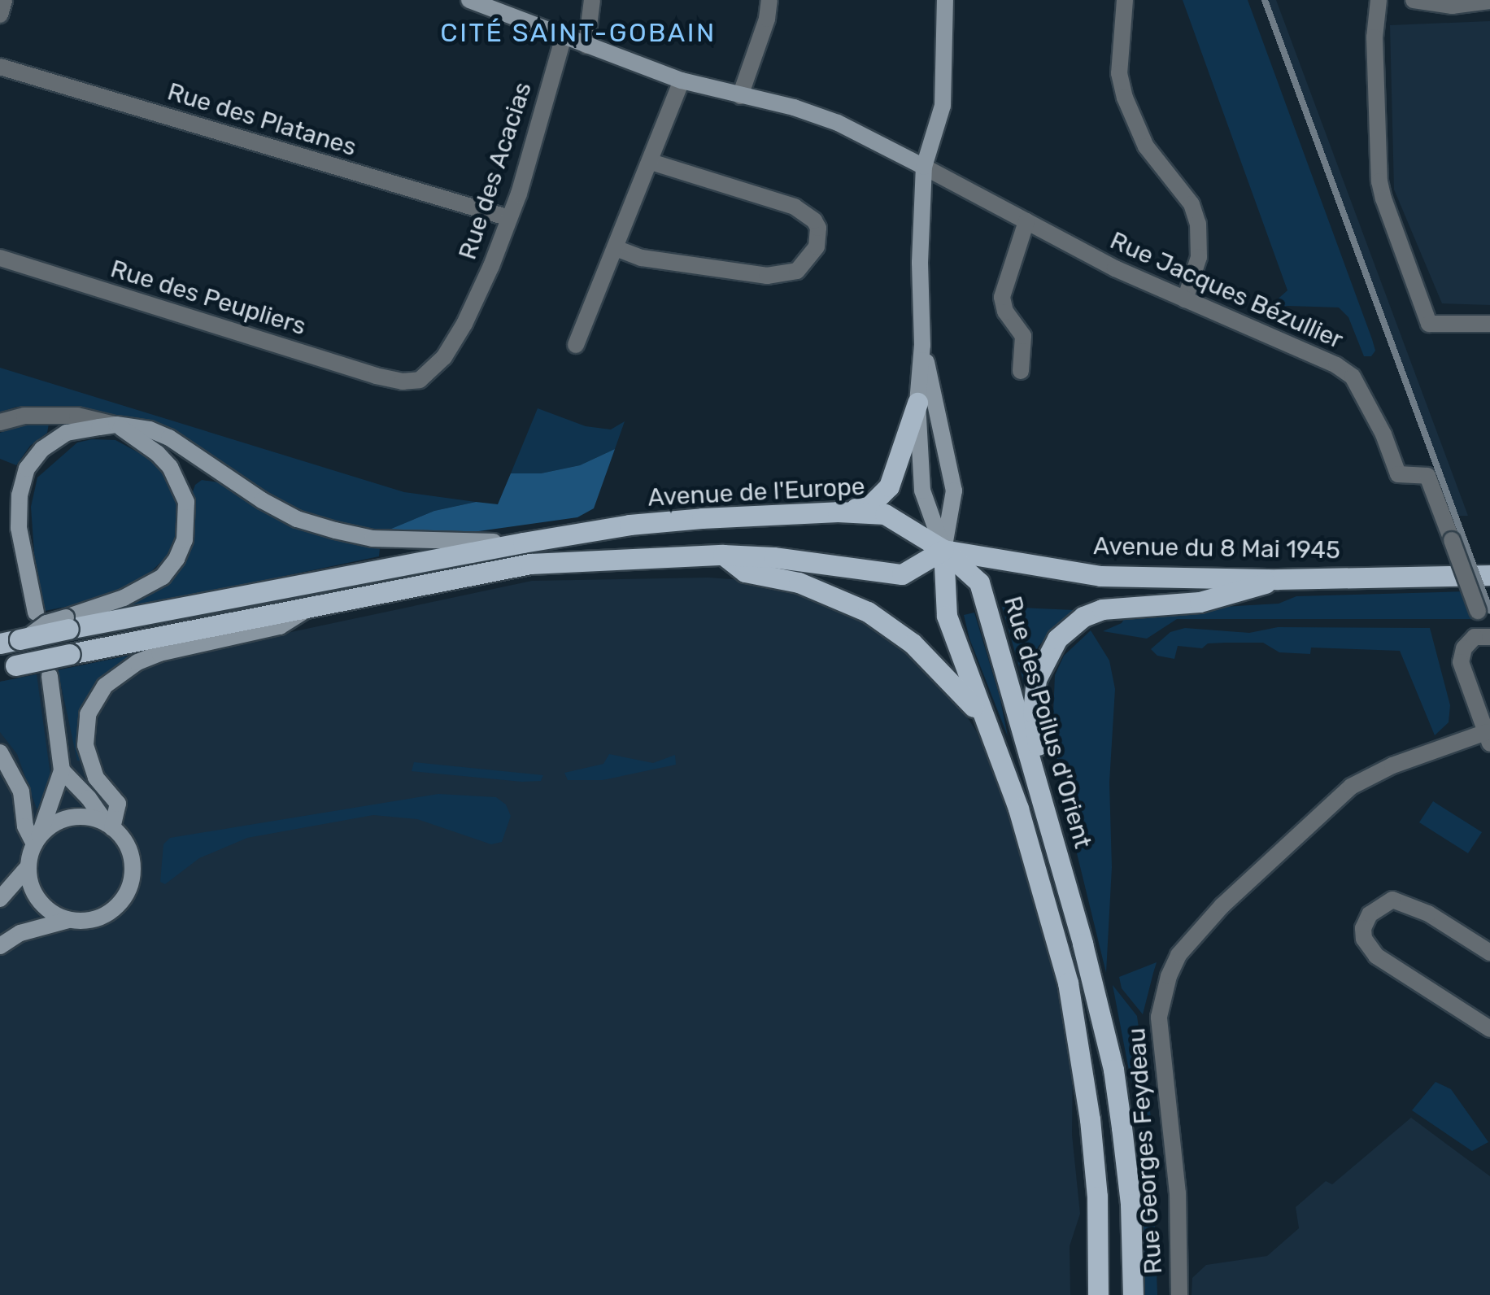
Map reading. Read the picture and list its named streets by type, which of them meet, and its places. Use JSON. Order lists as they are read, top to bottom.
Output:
{
  "streets": {
    "main road": ["Avenue de l'Europe", "Avenue du 8 Mai 1945", "Rue des Poilus d'Orient"],
    "street": [
      "Rue des Platanes",
      "Rue des Acacias",
      "Rue Jacques Bézullier",
      "Rue des Peupliers",
      "Rue Georges Feydeau"
    ]
  },
  "crossings": [
    ["Rue des Platanes", "Rue des Acacias"],
    ["Rue des Acacias", "Rue Jacques Bézullier"],
    ["Rue des Acacias", "Rue des Peupliers"],
    ["Avenue de l'Europe", "Avenue du 8 Mai 1945"],
    ["Avenue de l'Europe", "Rue des Poilus d'Orient"],
    ["Avenue du 8 Mai 1945", "Rue des Poilus d'Orient"]
  ],
  "districts": ["CITÉ SAINT-GOBAIN"]
}
